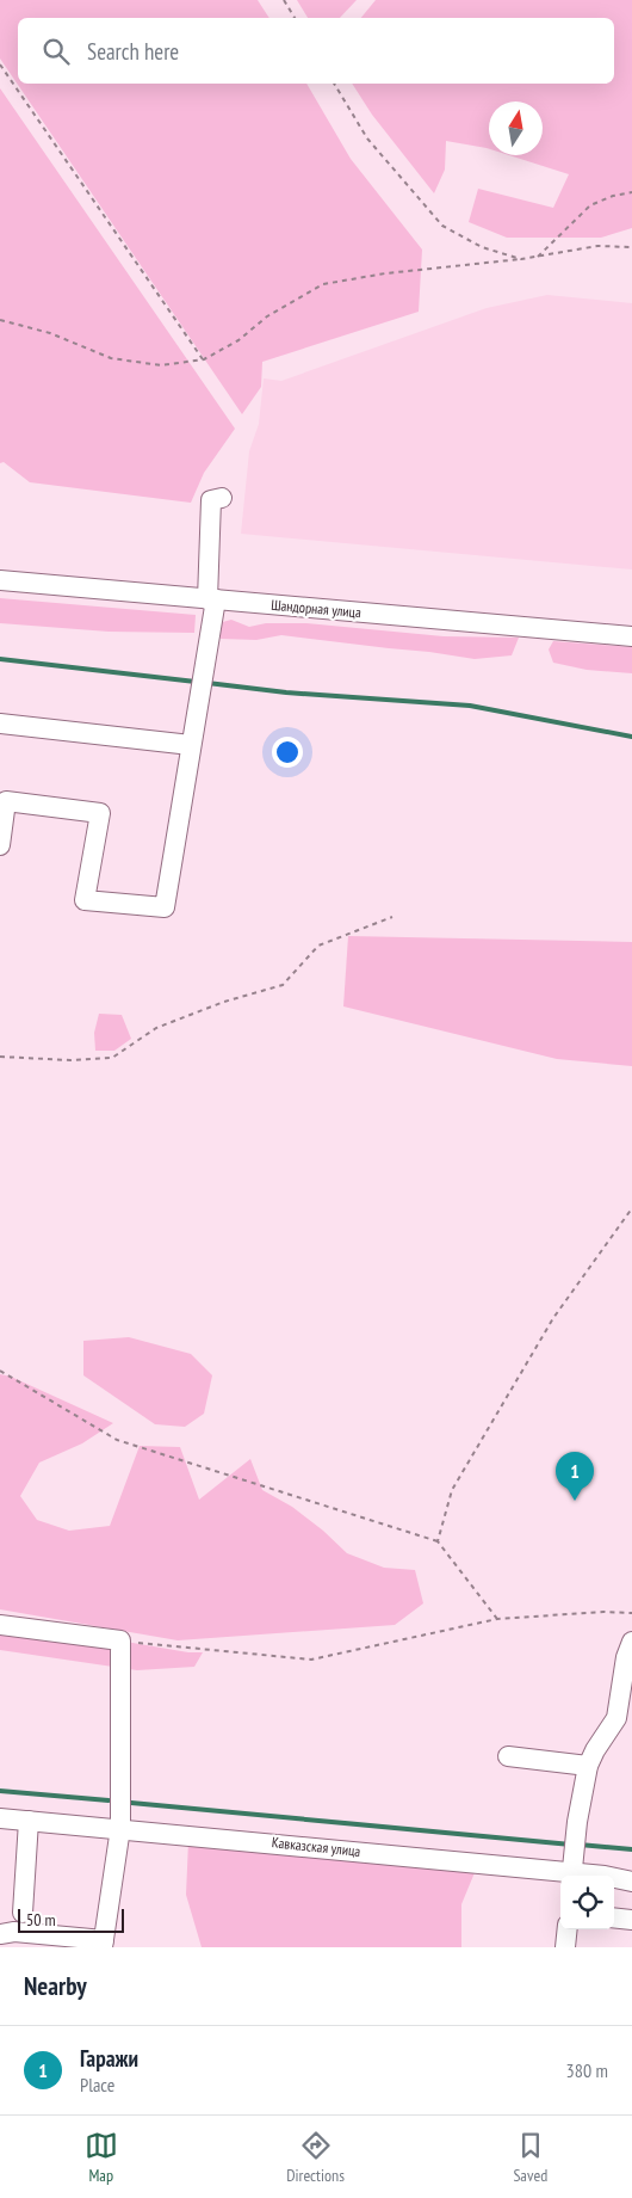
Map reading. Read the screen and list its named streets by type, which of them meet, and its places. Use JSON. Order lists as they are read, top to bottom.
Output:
{
  "streets": {
    "street": ["Шандорная улица", "Кавказская улица"]
  },
  "scale_bar": "50 m",
  "north": "top",
  "page": {
    "search": "Search here",
    "pins": "1",
    "scale": "50 m",
    "heading": "Nearby",
    "list": [
      {
        "mark": "1",
        "name": "Гаражи",
        "note": "Place",
        "value": "380 m"
      }
    ],
    "nav": ["Map", "Directions", "Saved"]
  }
}
